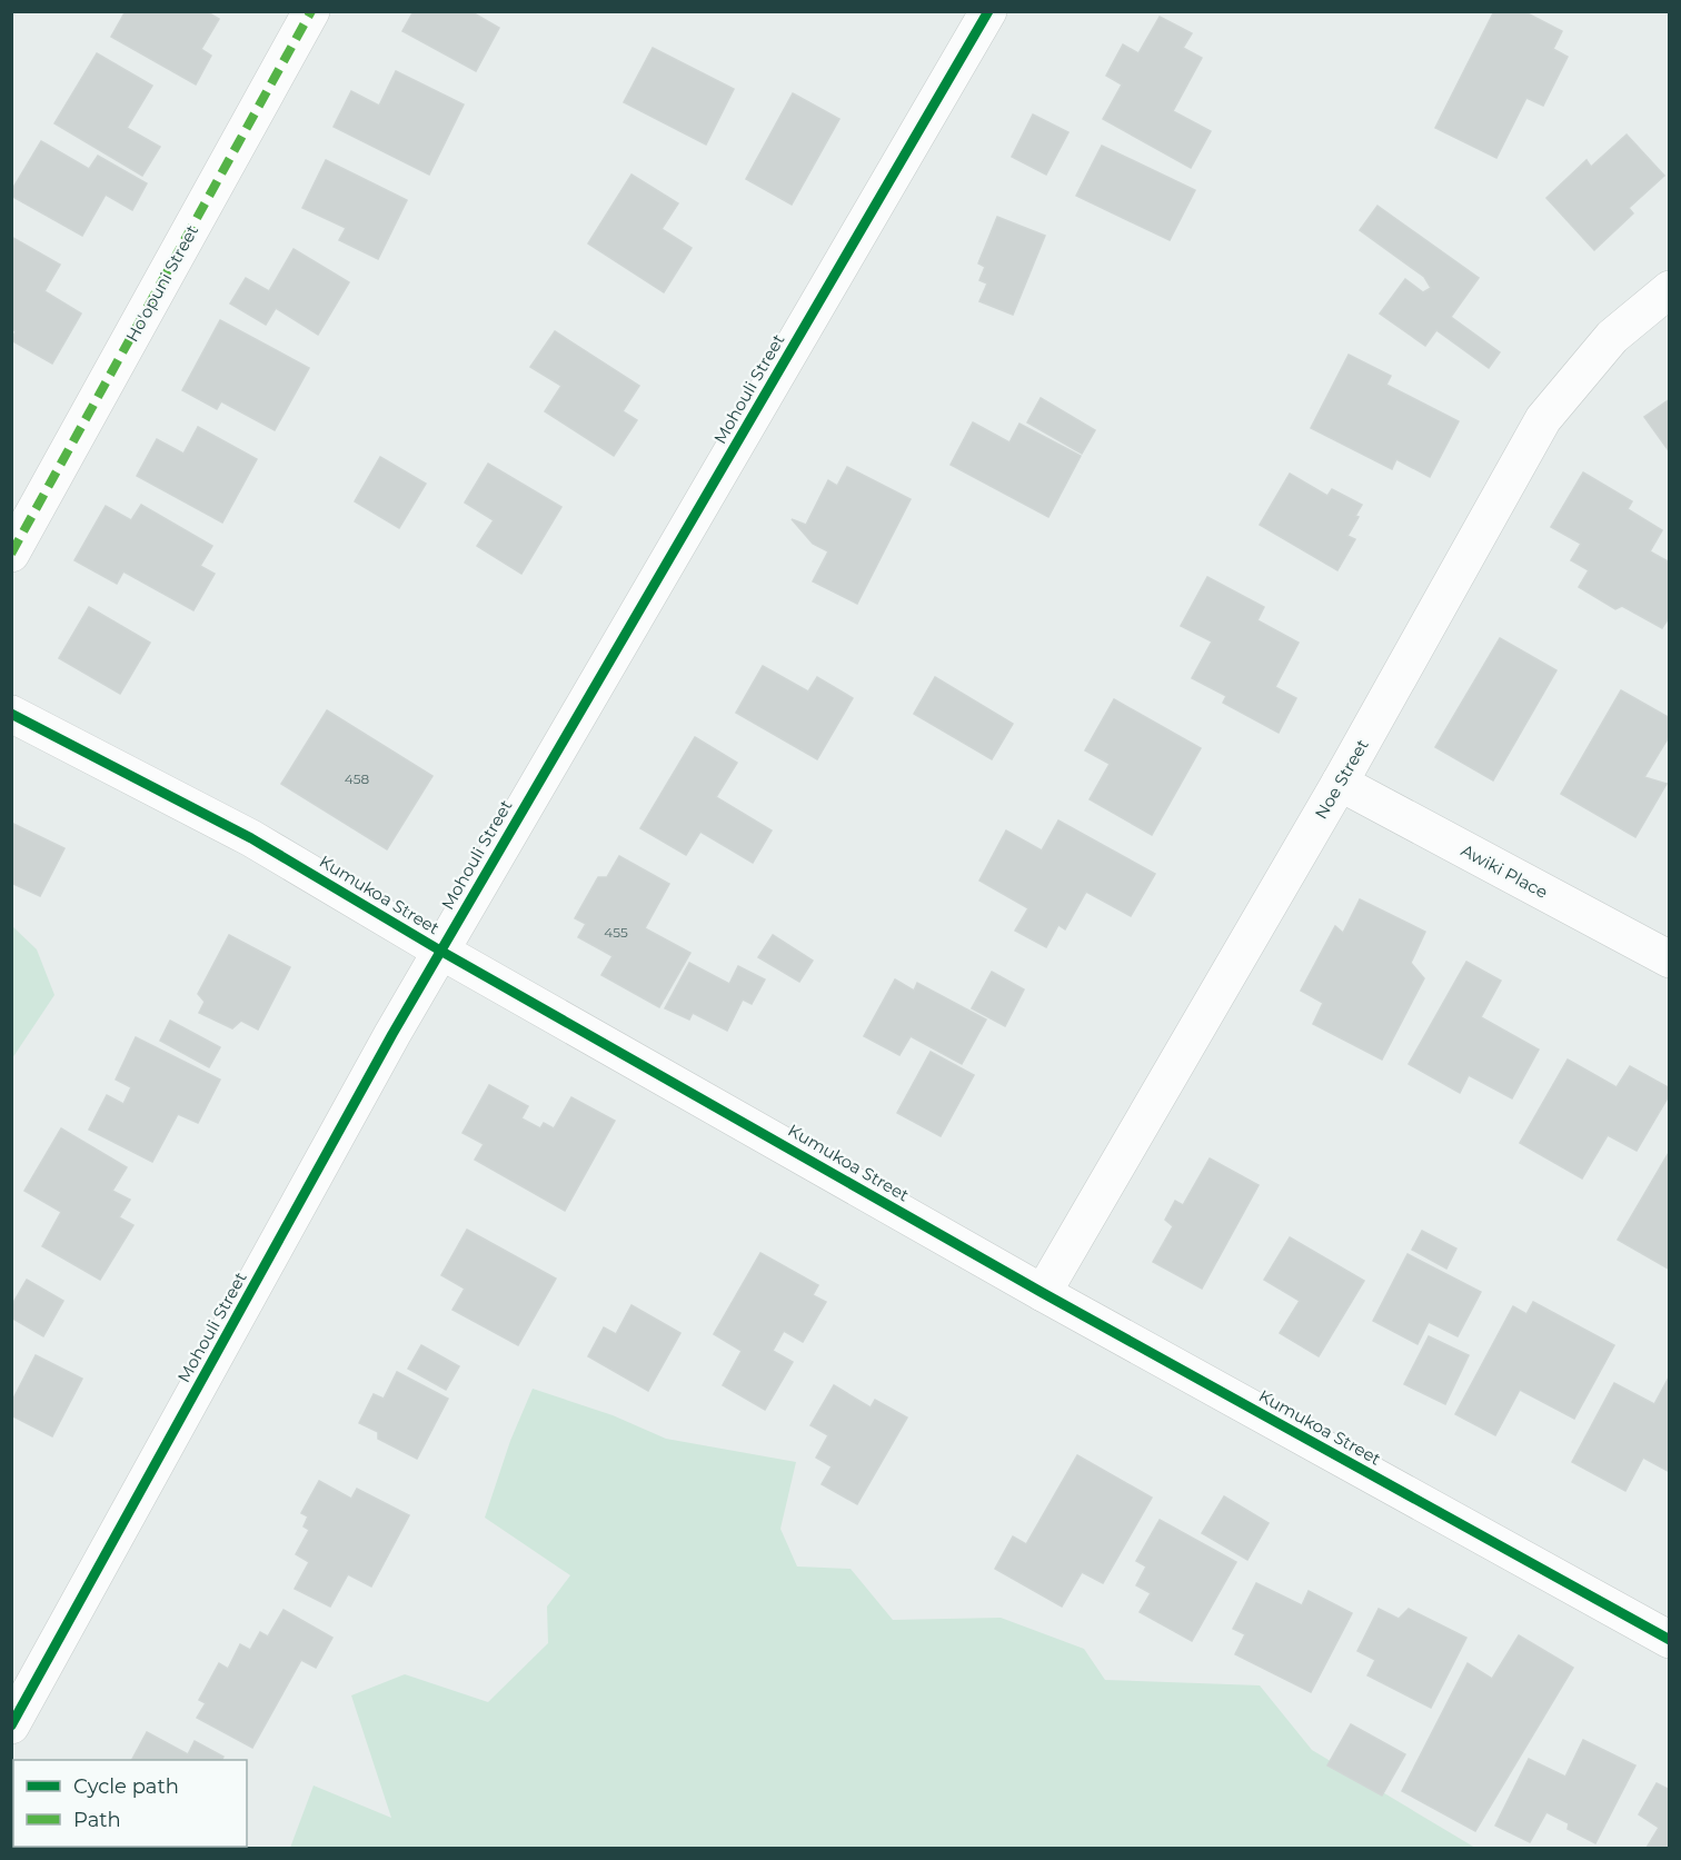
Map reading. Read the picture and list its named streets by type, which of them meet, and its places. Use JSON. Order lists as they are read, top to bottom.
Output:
{
  "streets": {
    "street": [
      "Ho'opuni Street",
      "Mohouli Street",
      "Noe Street",
      "Awiki Place",
      "Kumukoa Street"
    ]
  },
  "crossings": [
    ["Mohouli Street", "Kumukoa Street"],
    ["Noe Street", "Awiki Place"],
    ["Noe Street", "Kumukoa Street"]
  ],
  "house_numbers": ["458", "455"],
  "legend": ["Cycle path", "Path"]
}
